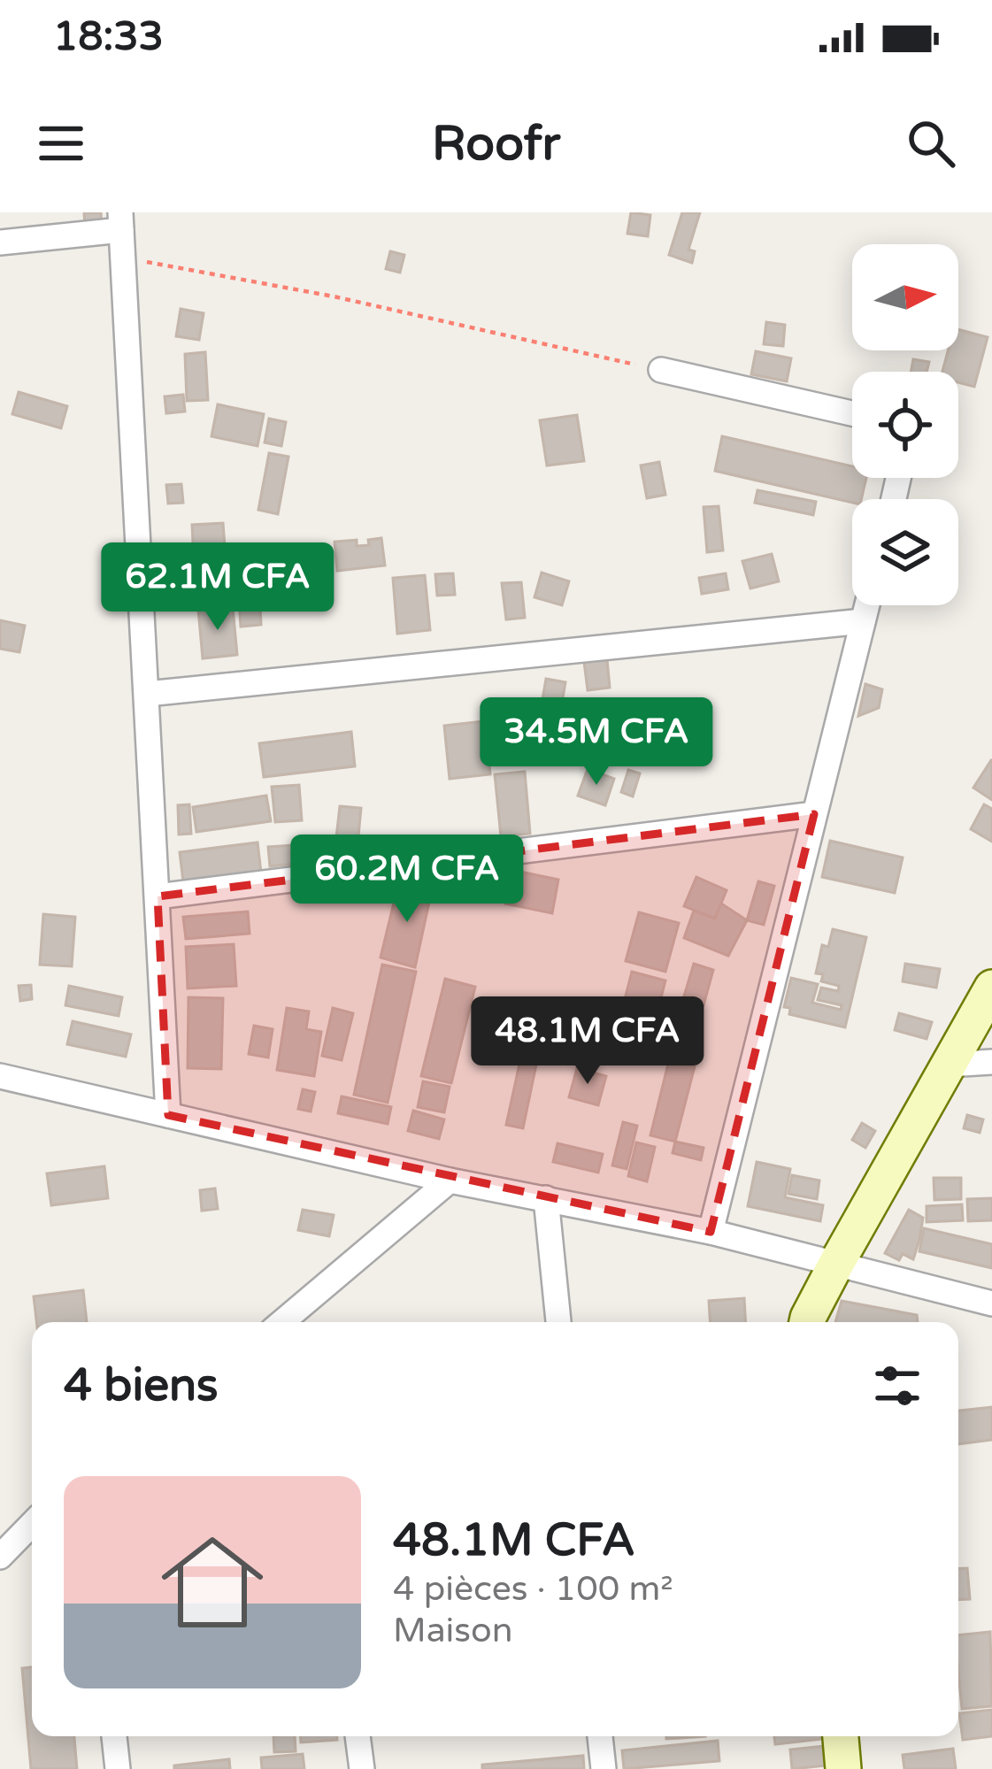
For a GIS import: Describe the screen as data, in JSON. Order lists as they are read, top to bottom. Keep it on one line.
{"north":"right","page":{"status":"18:33","header":"Roofr","price":["62.1M CFA","34.5M CFA","60.2M CFA","48.1M CFA"],"heading":"4 biens","list":[{"name":"48.1M CFA","note":"4 pièces · 100 m² · Maison"}]}}
